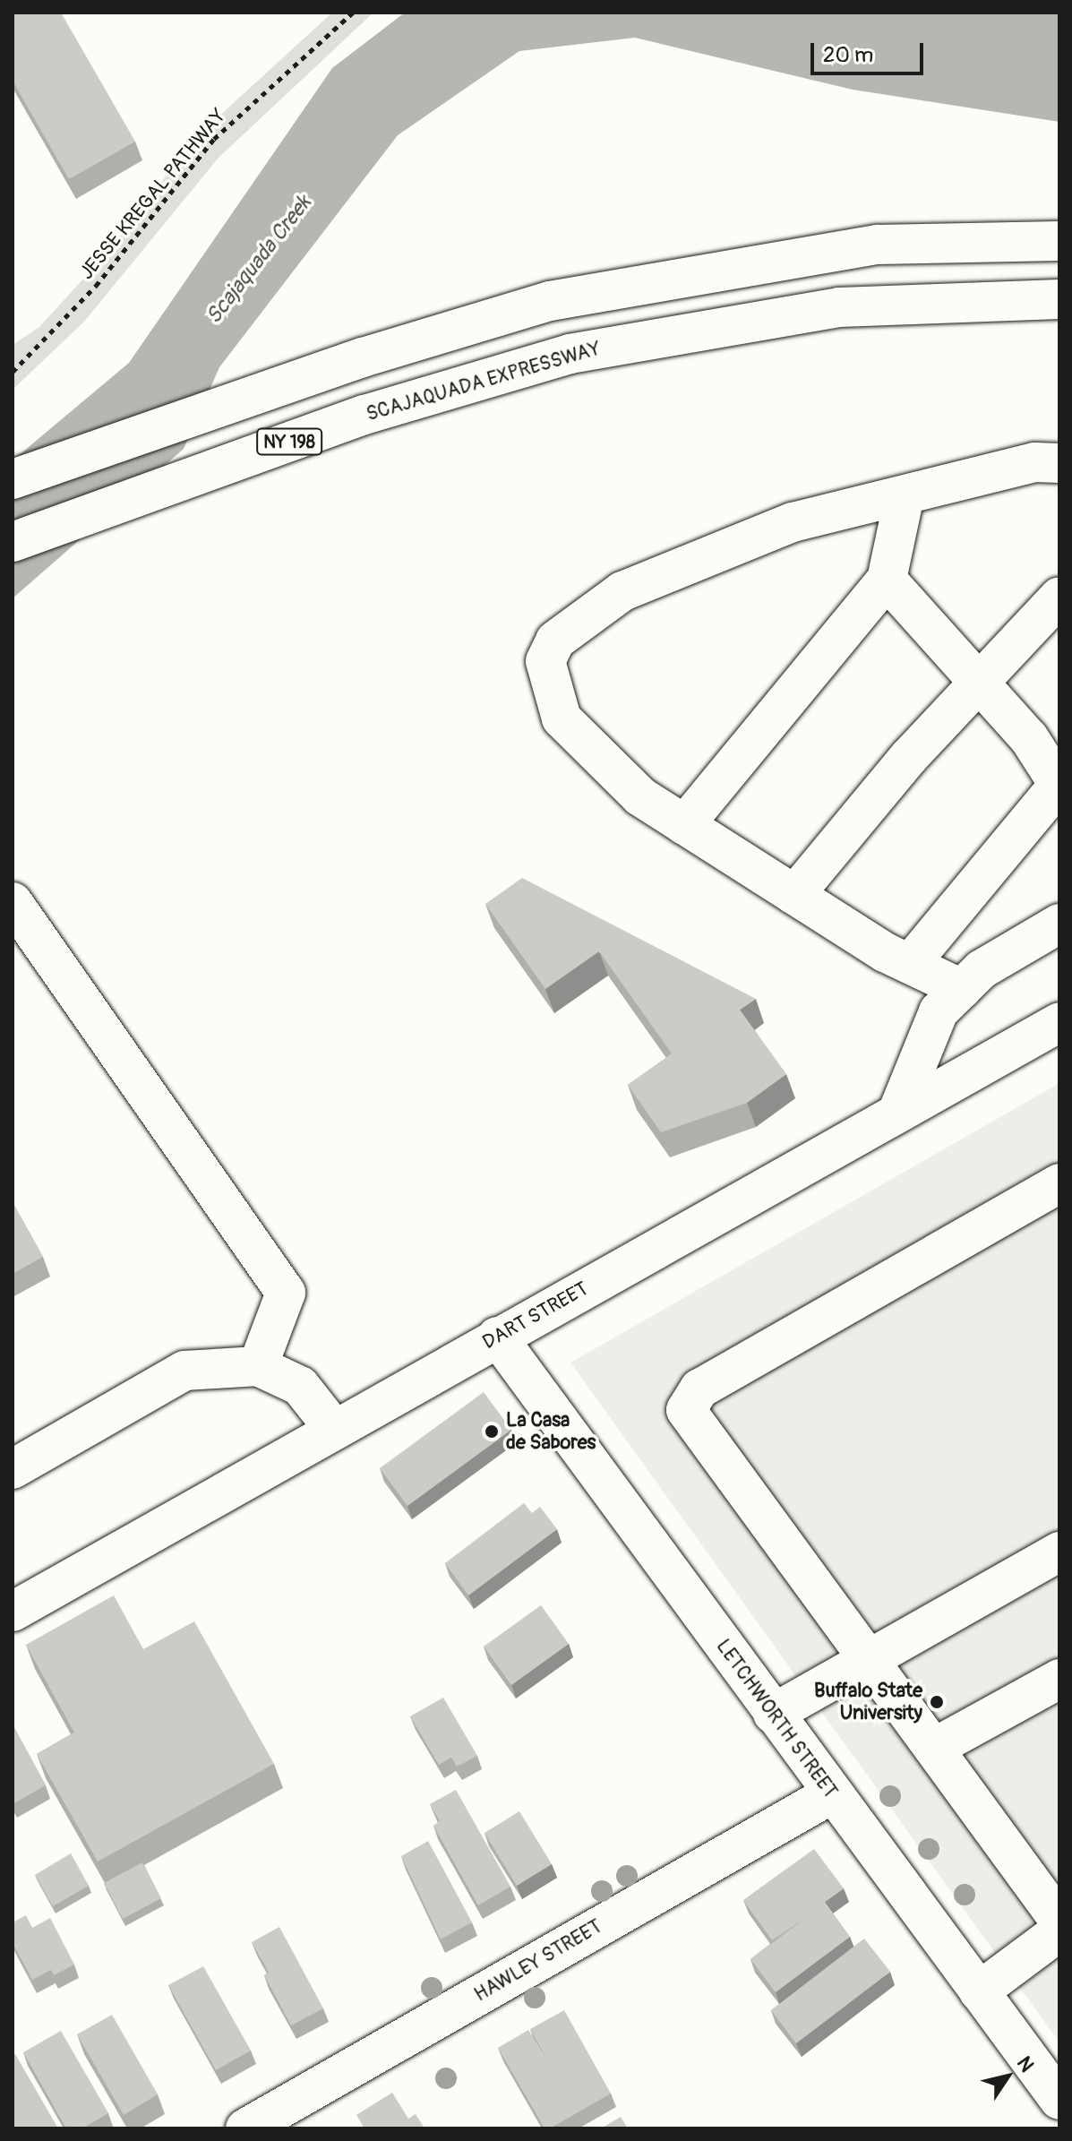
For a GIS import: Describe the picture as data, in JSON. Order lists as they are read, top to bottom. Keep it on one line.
{"streets":{"main road":["SCAJAQUADA EXPRESSWAY","NY 198","DART STREET","LETCHWORTH STREET","HAWLEY STREET"],"path":["JESSE KREGAL PATHWAY"]},"crossings":[["DART STREET","LETCHWORTH STREET"],["LETCHWORTH STREET","HAWLEY STREET"]],"water":["Scajaquada Creek"],"places":["La Casa de Sabores","Buffalo State University"],"scale_bar":"20 m","north":"top right"}
